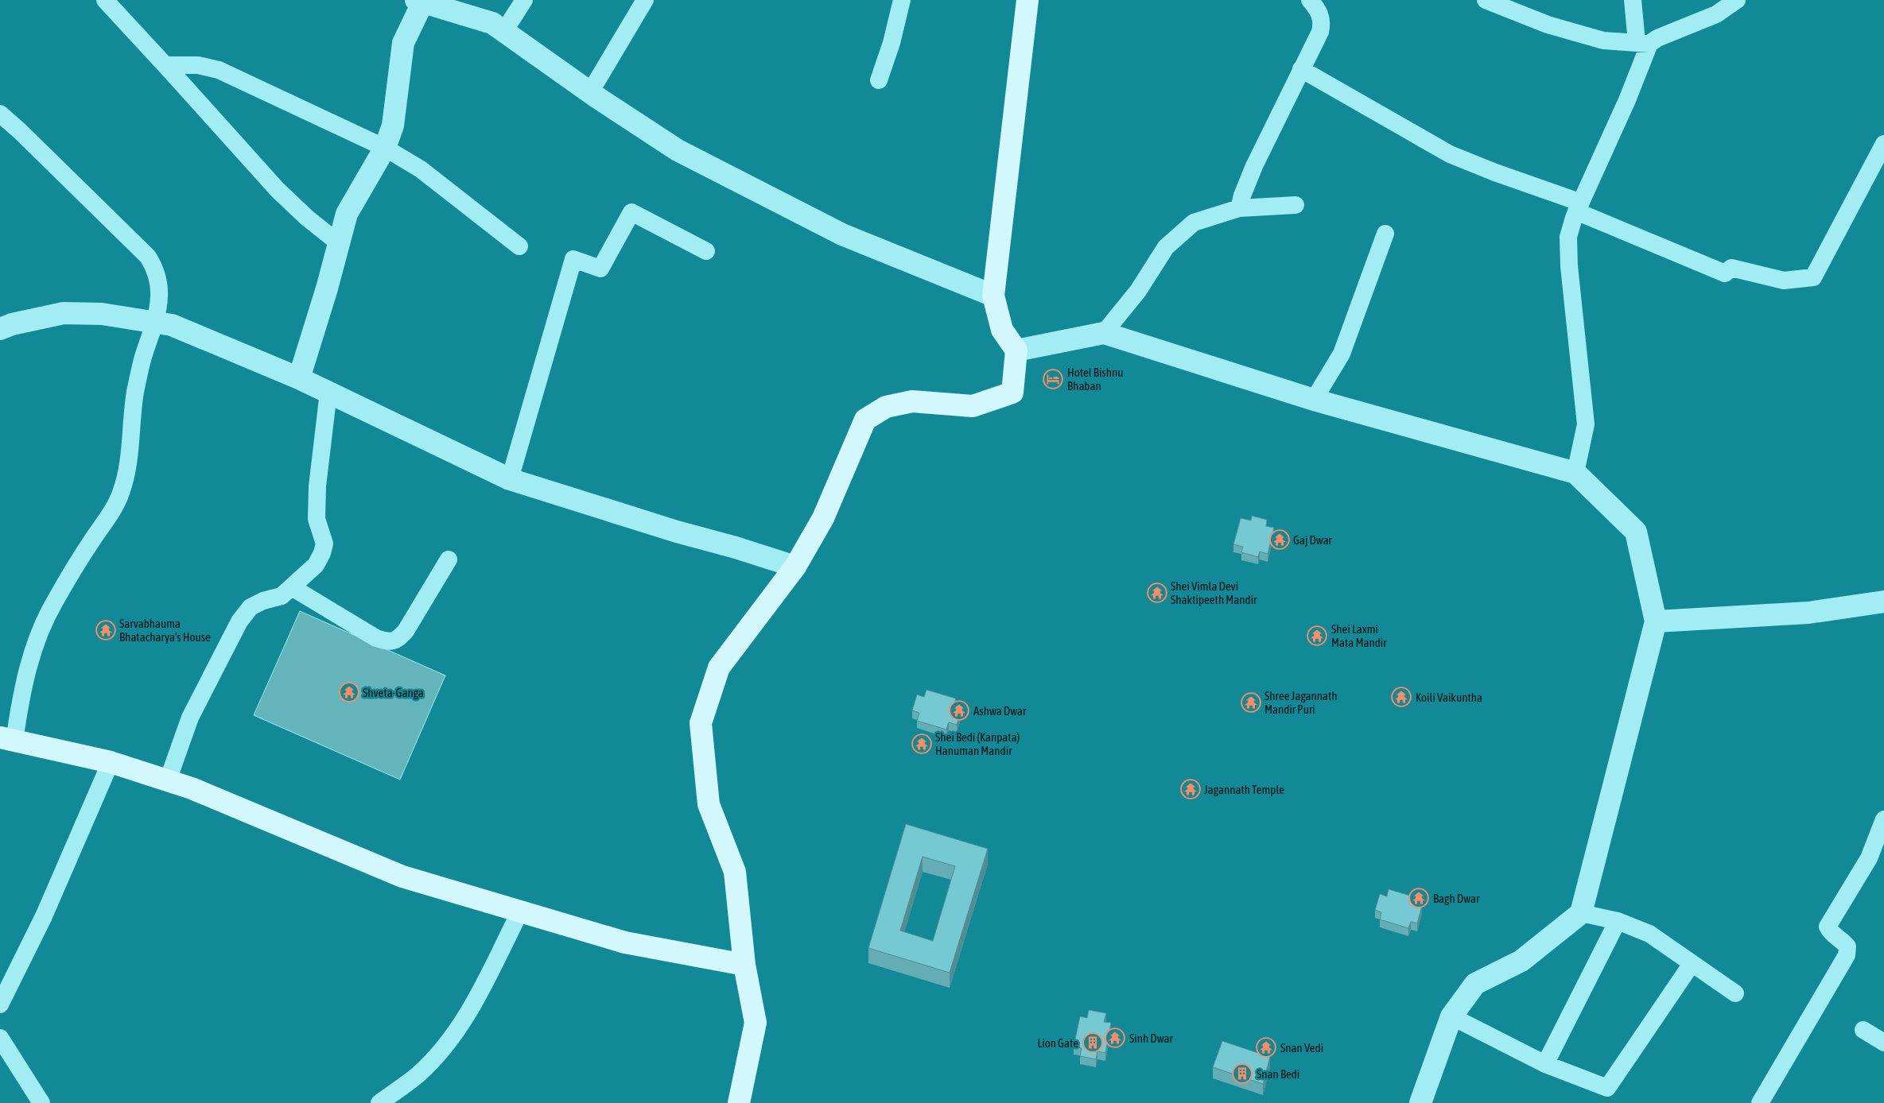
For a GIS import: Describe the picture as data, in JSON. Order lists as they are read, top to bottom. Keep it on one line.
{"places":{"hotel":["Hotel Bishnu Bhaban"],"temple":["Gaj Dwar","Shei Vimla Devi Shaktipeeth Mandir","Sarvabhauma Bhatacharya's House","Shei Laxmi Mata Mandir","Shveta-Ganga","Koili Vaikuntha","Shree Jagannath Mandir Puri","Ashwa Dwar","Shei Bedi (Kanpata) Hanuman Mandir","Jagannath Temple","Bagh Dwar","Sinh Dwar","Snan Vedi"],"building":["Lion Gate","Snan Bedi"]}}
